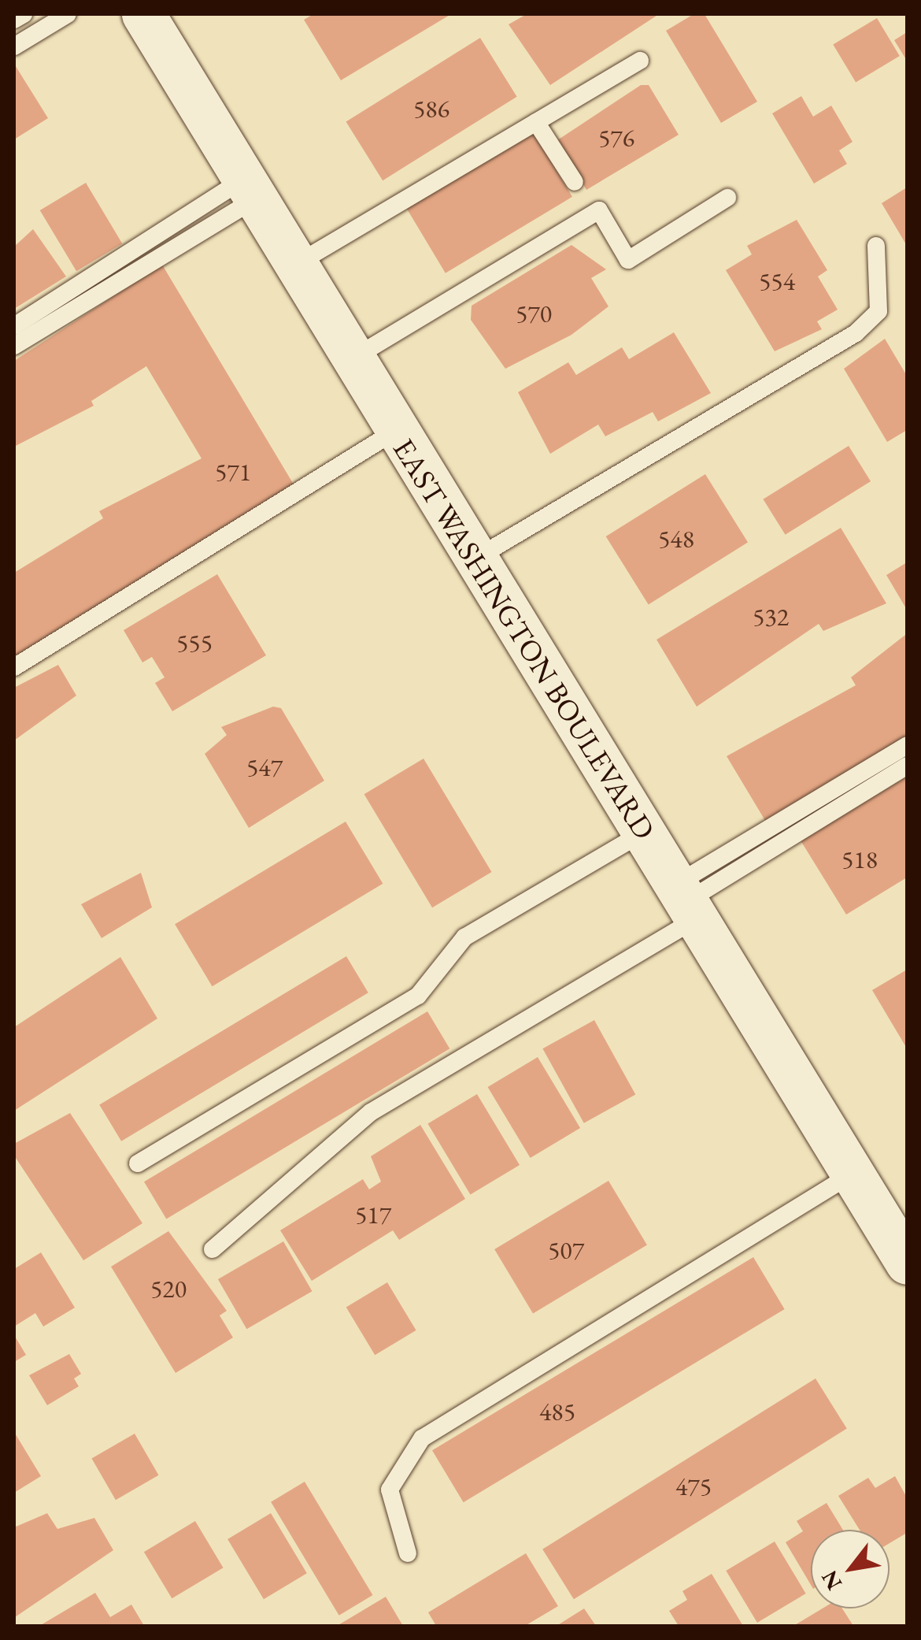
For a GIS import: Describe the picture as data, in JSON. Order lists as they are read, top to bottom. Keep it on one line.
{"streets":{"main road":["EAST WASHINGTON BOULEVARD"]},"house_numbers":["586","576","554","570","571","548","532","555","547","518","517","507","520","485","475"],"north":"bottom left"}
